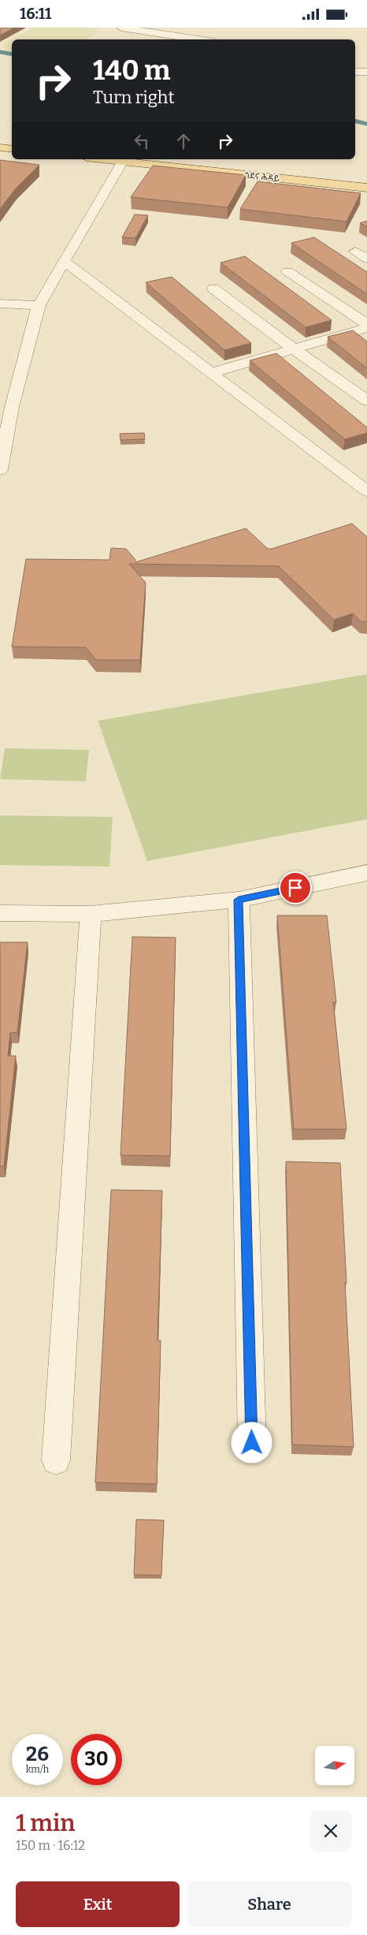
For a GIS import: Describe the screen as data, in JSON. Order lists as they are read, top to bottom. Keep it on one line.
{"streets":{"main road":["ጎደና ሕዳይ"]},"north":"right","page":{"status":"16:11","turn":["140 m","Turn right"],"speed":"26 km/h","limit":"30","heading":["1 min","150 m · 16:12"],"buttons":["Exit","Share"]}}
